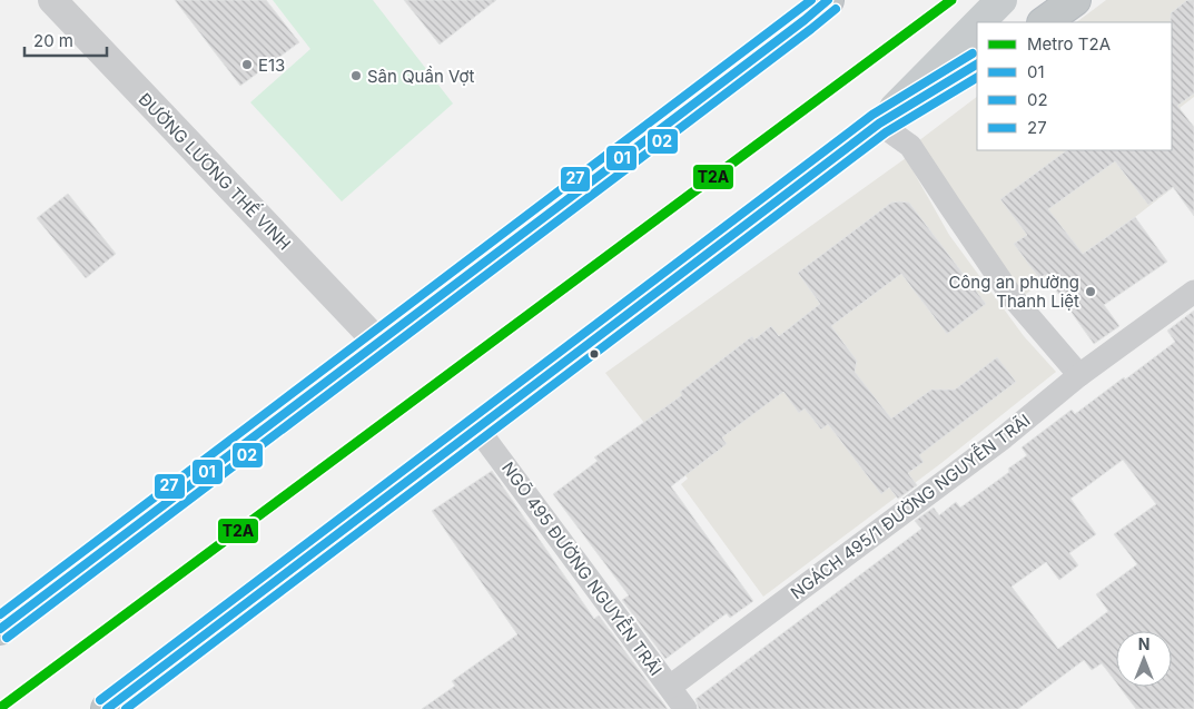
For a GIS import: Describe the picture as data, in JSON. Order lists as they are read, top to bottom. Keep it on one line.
{"streets":{"street":["ĐƯỜNG LƯƠNG THẾ VINH","NGÁCH 495/1 ĐƯỜNG NGUYỄN TRÃI","NGÕ 495 ĐƯỜNG NGUYỄN TRÃI"]},"crossings":[["NGÁCH 495/1 ĐƯỜNG NGUYỄN TRÃI","NGÕ 495 ĐƯỜNG NGUYỄN TRÃI"]],"places":["E13","Sân Quần Vợt","Công an phường Thanh Liệt"],"lines":["metro line T2A","transit line 01","transit line 27","transit line 02"],"legend":["Metro T2A","01","02","27"],"scale_bar":"20 m","north":"top"}
